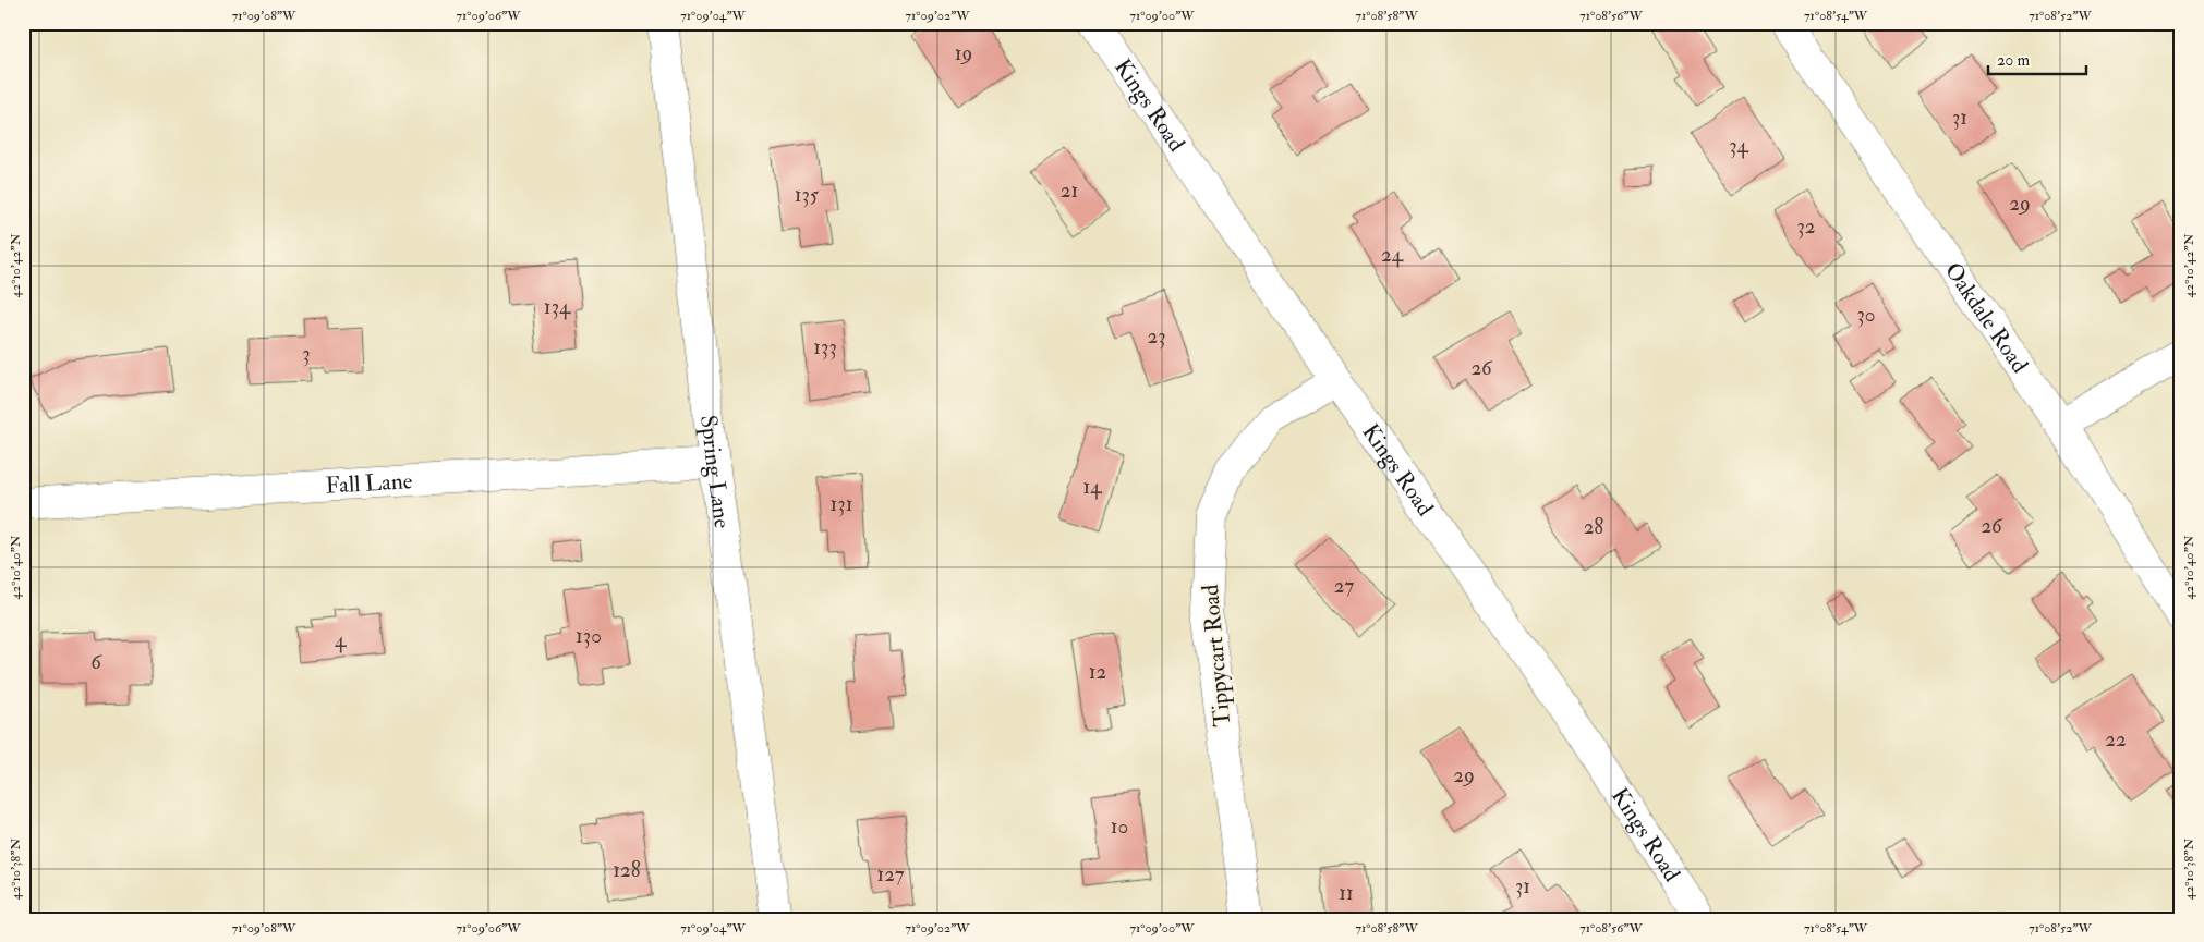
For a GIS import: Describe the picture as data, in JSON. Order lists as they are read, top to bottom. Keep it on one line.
{"streets":{"street":["Kings Road","Oakdale Road","Spring Lane","Fall Lane","Tippycart Road"]},"crossings":[["Kings Road","Tippycart Road"],["Spring Lane","Fall Lane"]],"house_numbers":["19","31","34","21","135","29","32","24","134","30","23","133","3","26","14","131","26","28","27","130","4","6","12","22","29","10","128","127","31","11"],"scale_bar":"20 m","coordinates":["71°09'08\"W","71°09'06\"W","71°09'04\"W","71°09'02\"W","71°09'00\"W","71°08'58\"W","71°08'56\"W","71°08'54\"W","71°08'52\"W","42°10'42\"N","42°10'40\"N","42°10'38\"N"]}
